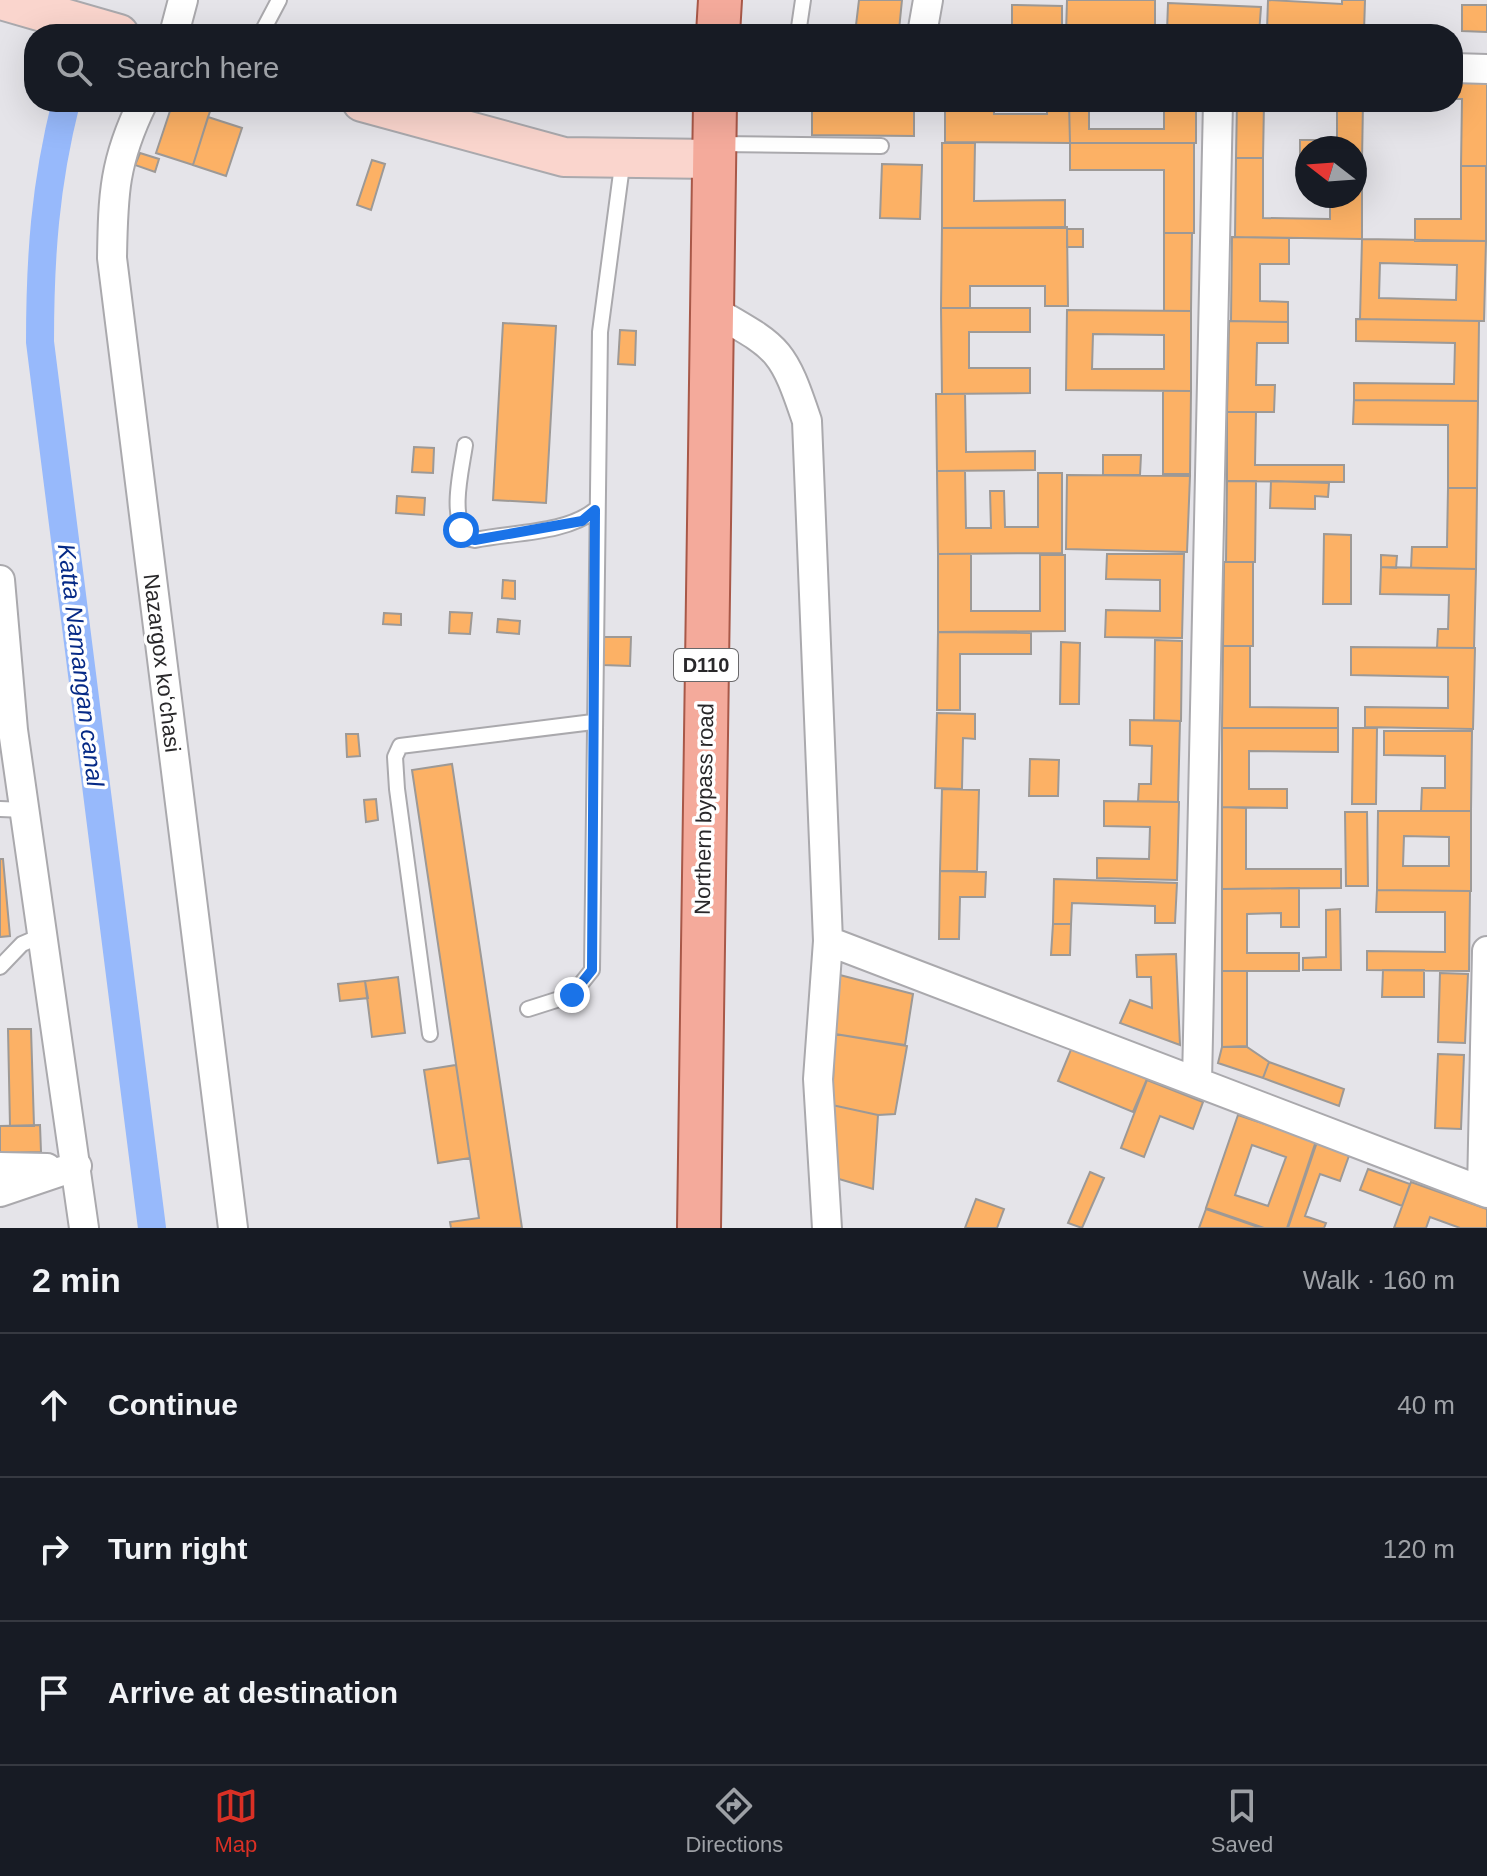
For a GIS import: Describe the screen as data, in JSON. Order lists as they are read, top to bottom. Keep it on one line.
{"streets":{"main road":["D110","Northern bypass road"],"street":["Nazargox koʻchasi"]},"water":["Katta Namangan canal"],"north":"left","page":{"search":"Search here","heading":["2 min","Walk · 160 m"],"list":[["Continue","40 m"],["Turn right","120 m"],"Arrive at destination"],"nav":["Map","Directions","Saved"]}}
